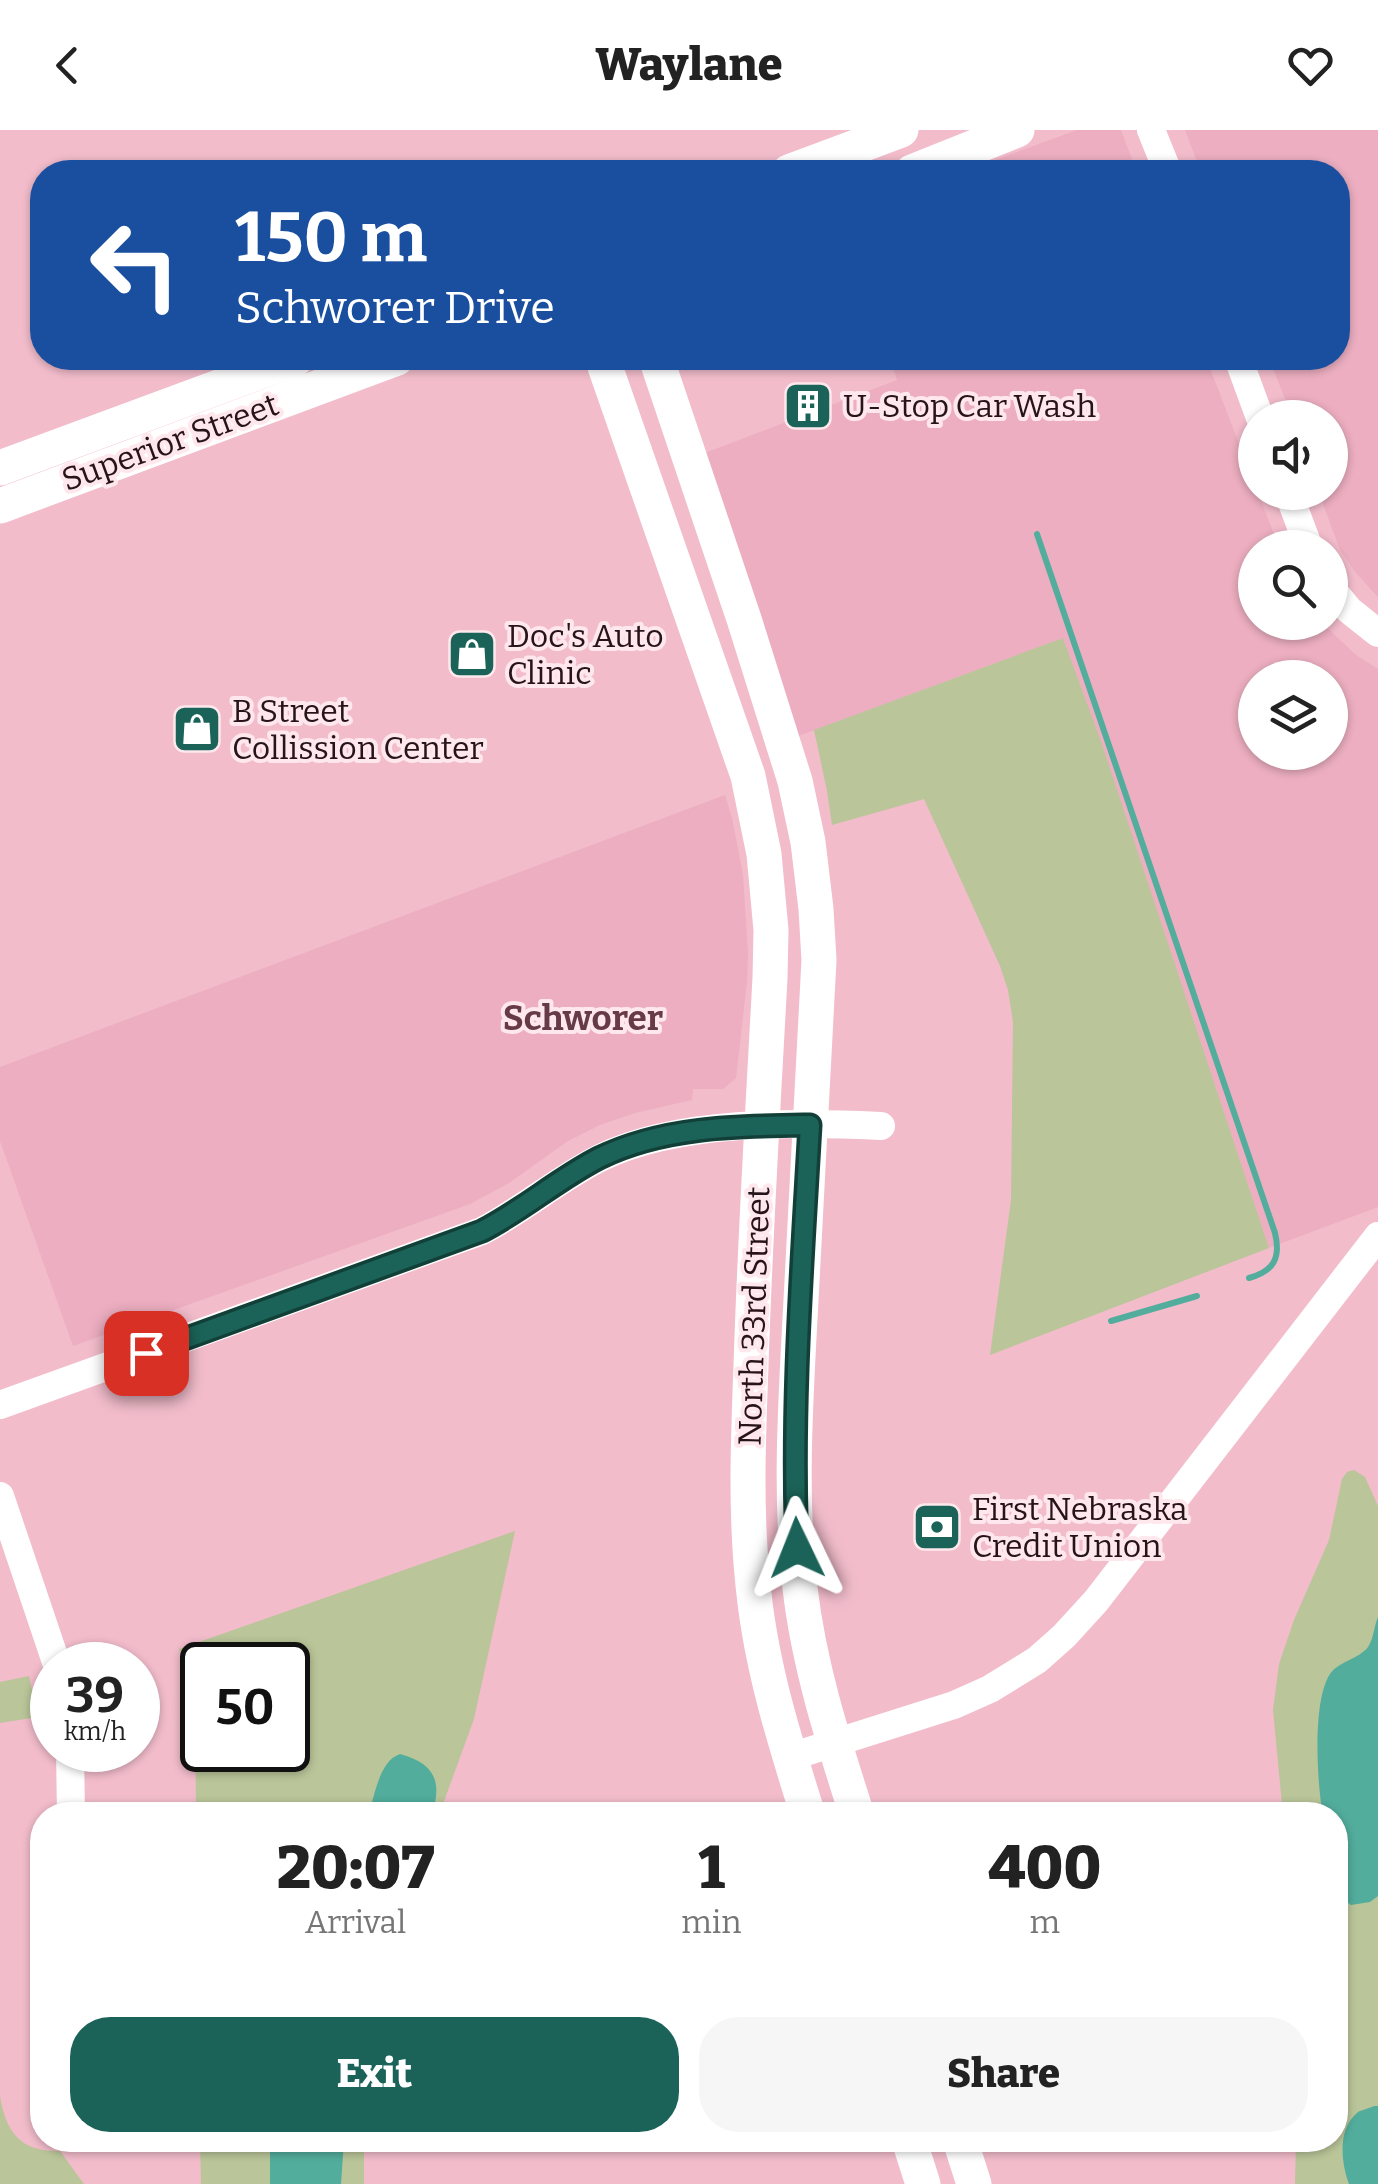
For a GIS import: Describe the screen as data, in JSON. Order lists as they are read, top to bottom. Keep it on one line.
{"streets":{"main road":["Superior Street","North 33rd Street"]},"districts":["Schworer"],"places":{"building":["U-Stop Car Wash"],"shop":["Doc's Auto Clinic","B Street Collission Center"],"bank":["First Nebraska Credit Union"]},"page":{"header":"Waylane","turn":["150 m","Schworer Drive"],"speed":"39 km/h","limit":"50","eta":["20:07","Arrival","1","min","400","m"],"buttons":["Exit","Share"]}}
